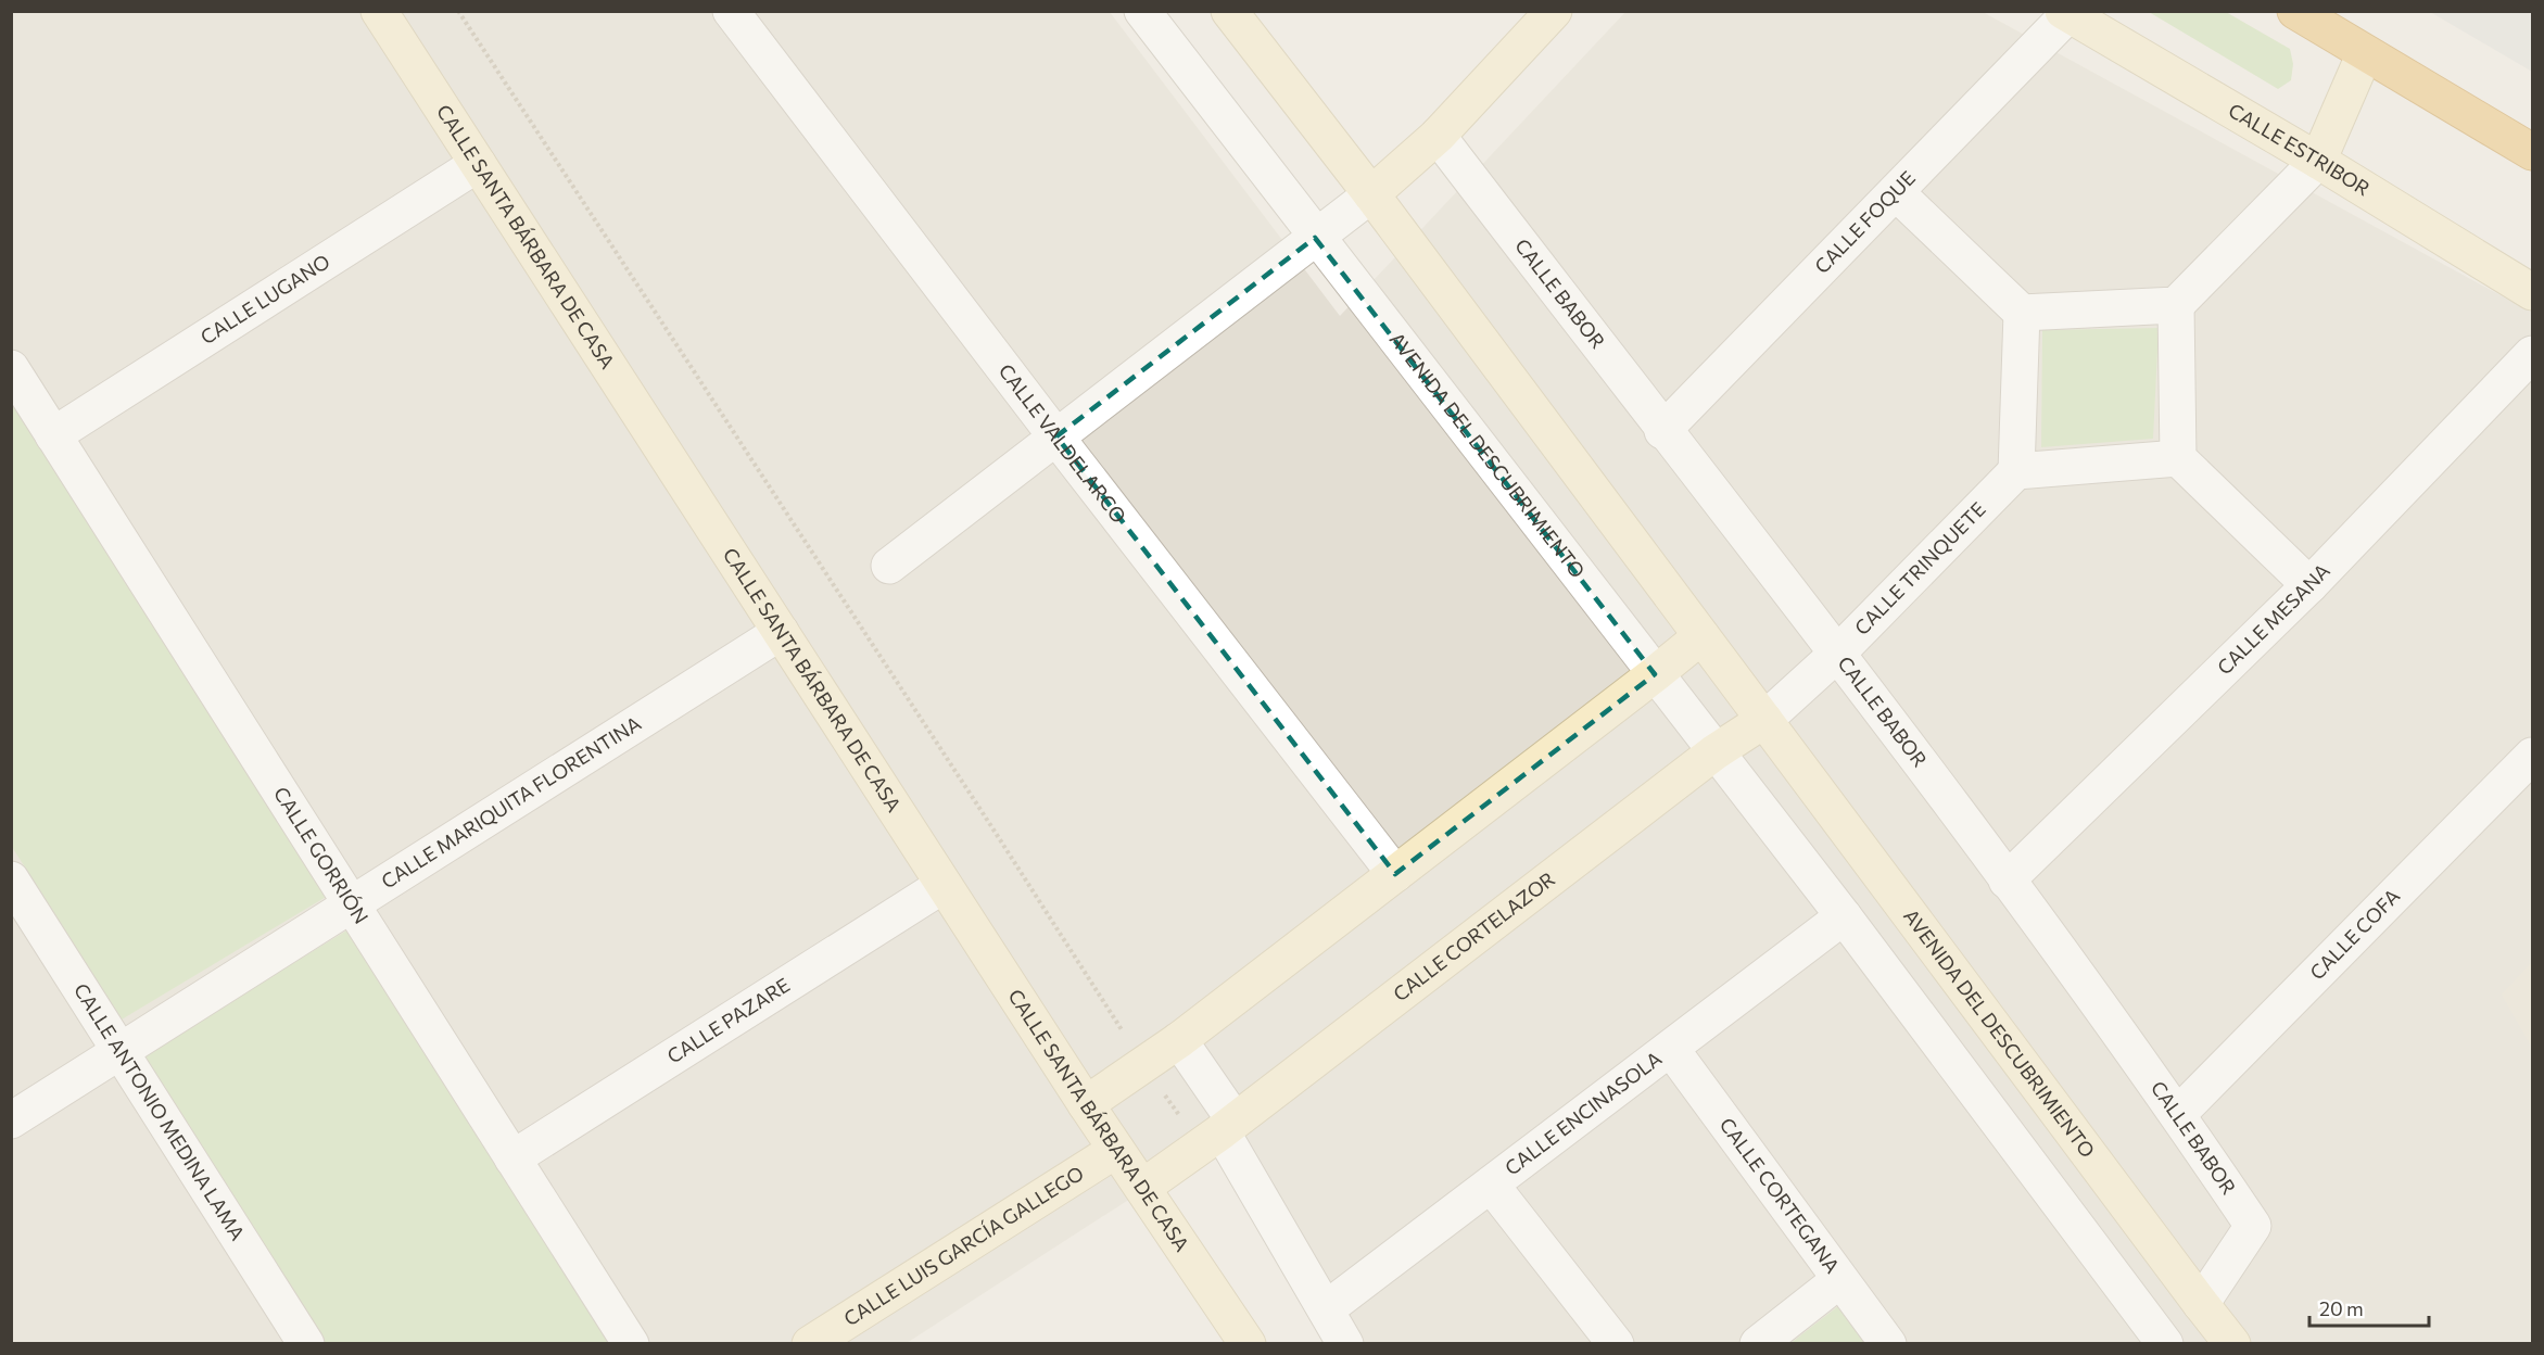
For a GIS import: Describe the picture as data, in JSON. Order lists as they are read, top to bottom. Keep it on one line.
{"streets":{"street":["CALLE ESTRIBOR","CALLE FOQUE","CALLE SANTA BÁRBARA DE CASA","CALLE BABOR","CALLE LUGANO","CALLE VALDELARCO","AVENIDA DEL DESCUBRIMIENTO","CALLE TRINQUETE","CALLE MESANA","CALLE MARIQUITA FLORENTINA","CALLE GORRIÓN","CALLE COFA","CALLE CORTELAZOR","CALLE PAZARE","CALLE ANTONIO MEDINA LAMA","CALLE ENCINASOLA","CALLE CORTEGANA","CALLE LUIS GARCÍA GALLEGO"]},"crossings":[["CALLE ESTRIBOR","CALLE FOQUE"],["CALLE FOQUE","CALLE BABOR"],["CALLE SANTA BÁRBARA DE CASA","CALLE LUGANO"],["CALLE SANTA BÁRBARA DE CASA","CALLE MARIQUITA FLORENTINA"],["CALLE SANTA BÁRBARA DE CASA","CALLE CORTELAZOR"],["CALLE SANTA BÁRBARA DE CASA","CALLE PAZARE"],["CALLE SANTA BÁRBARA DE CASA","CALLE LUIS GARCÍA GALLEGO"],["CALLE BABOR","AVENIDA DEL DESCUBRIMIENTO"],["CALLE BABOR","CALLE TRINQUETE"],["CALLE BABOR","CALLE MESANA"],["CALLE BABOR","CALLE COFA"],["CALLE LUGANO","CALLE GORRIÓN"],["AVENIDA DEL DESCUBRIMIENTO","CALLE TRINQUETE"],["AVENIDA DEL DESCUBRIMIENTO","CALLE CORTELAZOR"],["AVENIDA DEL DESCUBRIMIENTO","CALLE ENCINASOLA"],["CALLE MARIQUITA FLORENTINA","CALLE GORRIÓN"],["CALLE MARIQUITA FLORENTINA","CALLE ANTONIO MEDINA LAMA"],["CALLE GORRIÓN","CALLE PAZARE"],["CALLE ENCINASOLA","CALLE CORTEGANA"]],"scale_bar":"20 m"}
